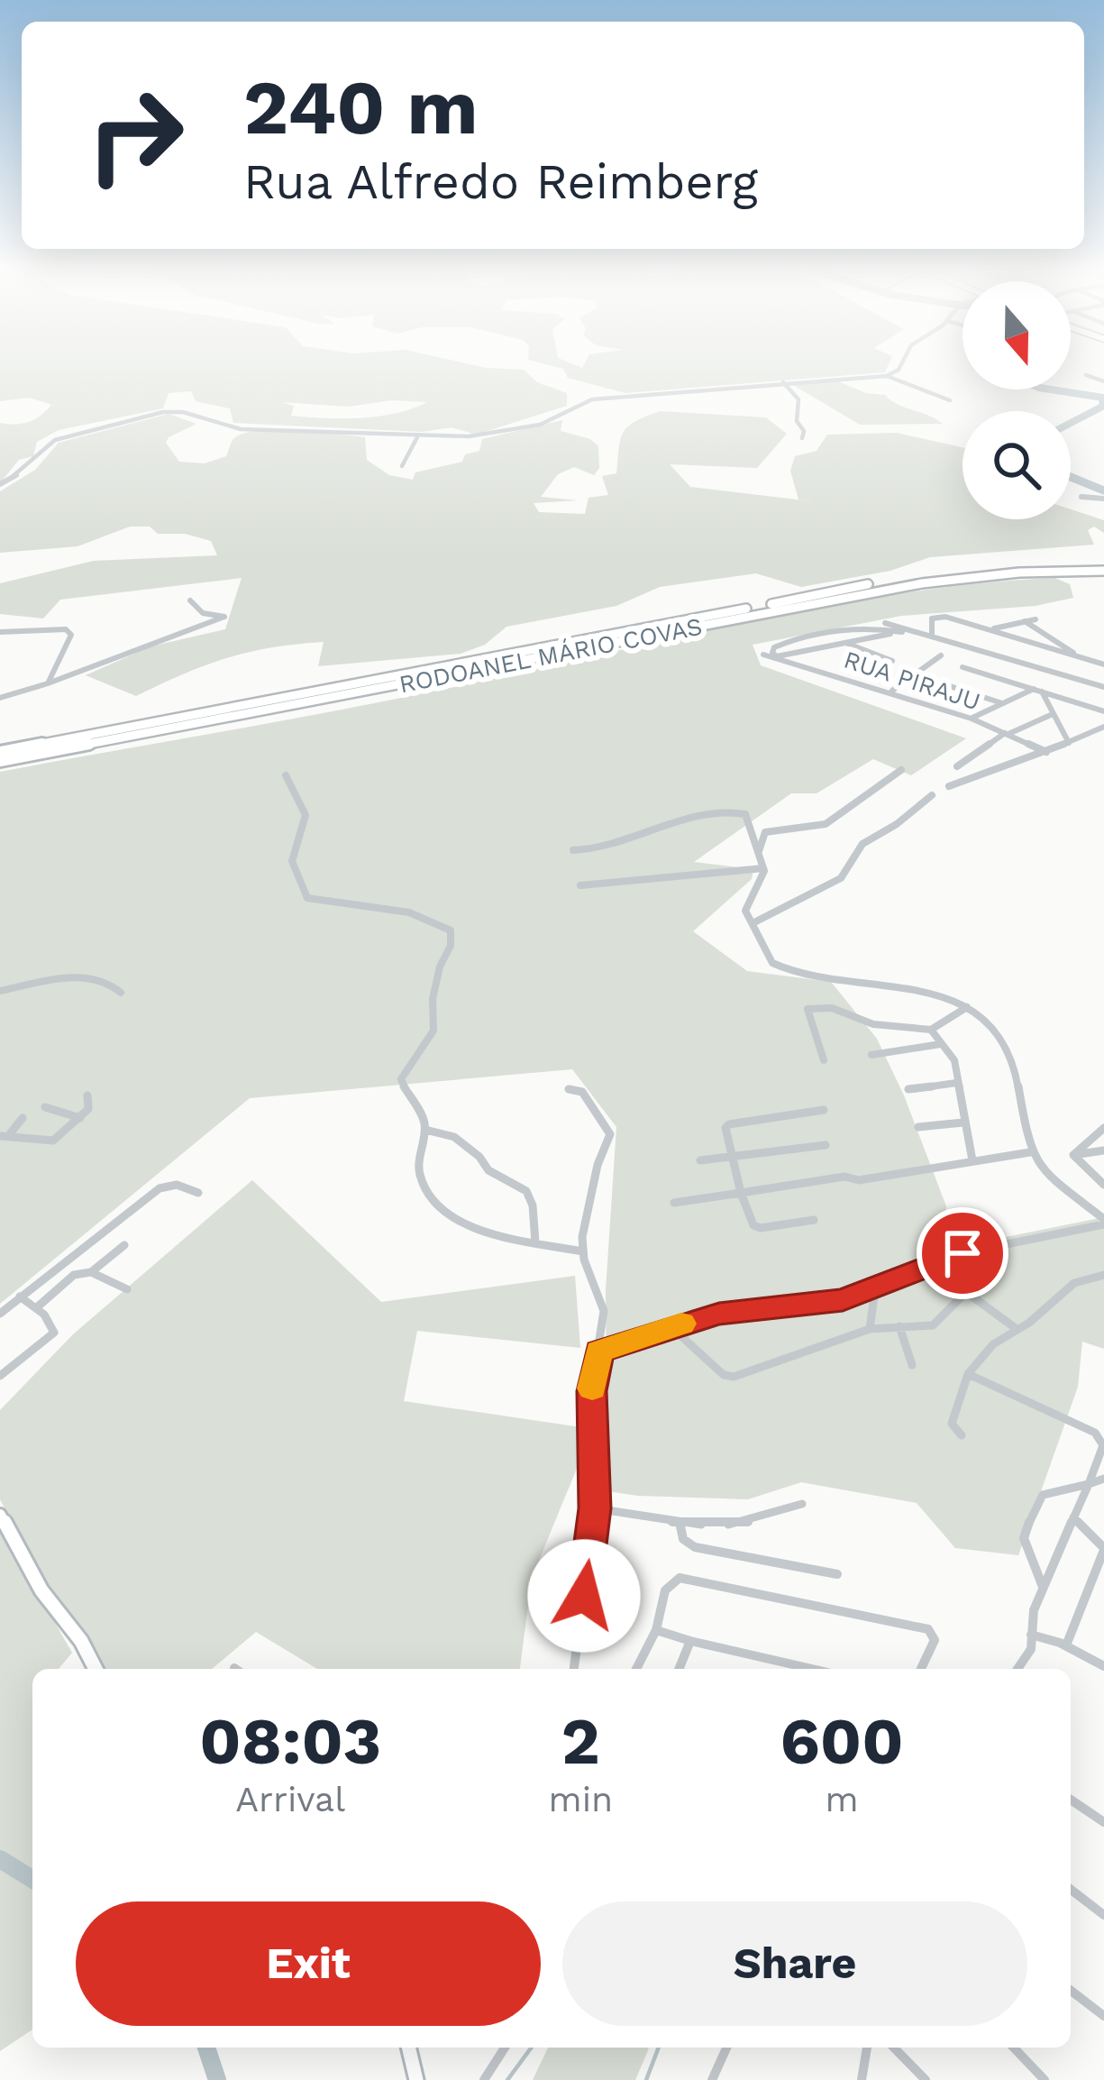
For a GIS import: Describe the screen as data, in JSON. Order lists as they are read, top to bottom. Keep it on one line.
{"streets":{"highway":["RODOANEL MÁRIO COVAS"],"street":["RUA PIRAJU"]},"north":"bottom","page":{"turn":["240 m","Rua Alfredo Reimberg"],"eta":["08:03","Arrival","2","min","600","m"],"buttons":["Exit","Share"]}}
